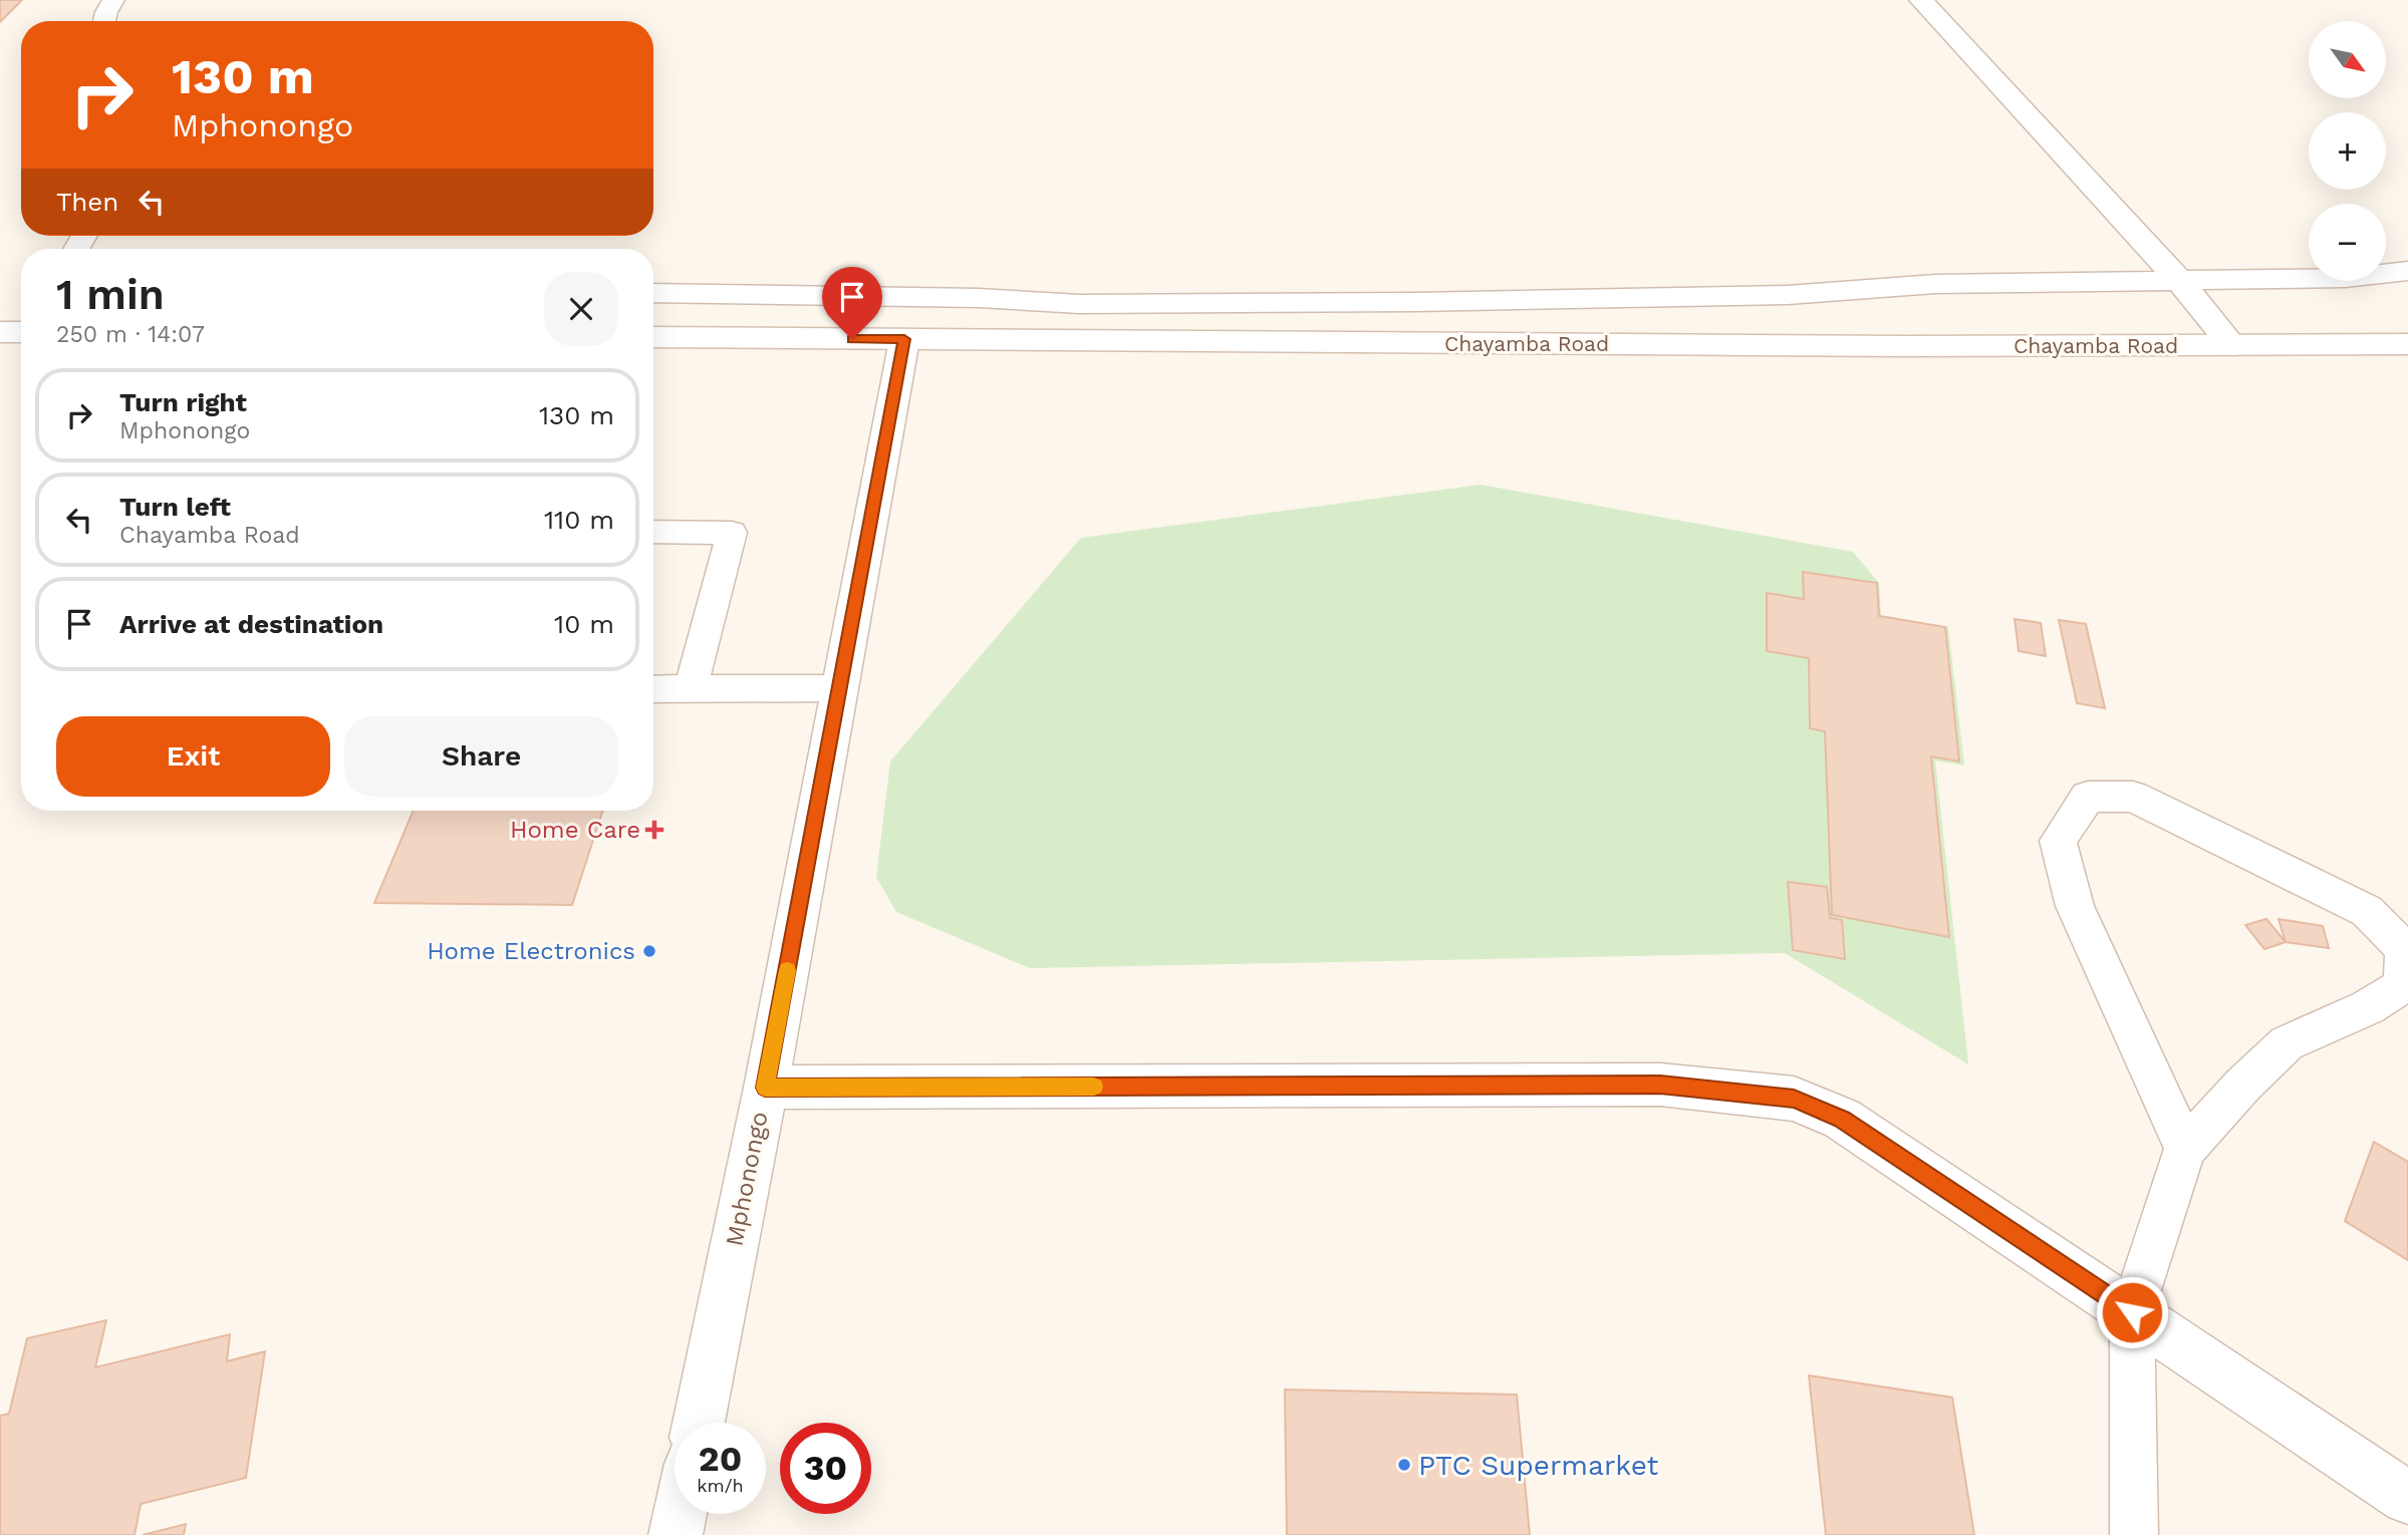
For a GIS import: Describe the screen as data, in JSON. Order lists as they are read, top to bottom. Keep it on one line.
{"streets":{"street":["Chayamba Road","Mphonongo"]},"crossings":[["Chayamba Road","Mphonongo"]],"places":{"health":["Home Care"],"other":["Home Electronics","PTC Supermarket"]},"north":"bottom right","page":{"map_buttons":["+","−"],"turn":["130 m","Mphonongo"],"then":"Then","heading":["1 min","250 m · 14:07"],"list":[{"name":"Turn right","note":"Mphonongo","value":"130 m"},{"name":"Turn left","note":"Chayamba Road","value":"110 m"},{"name":"Arrive at destination","value":"10 m"}],"buttons":["Exit","Share"],"speed":"20 km/h","limit":"30"}}
